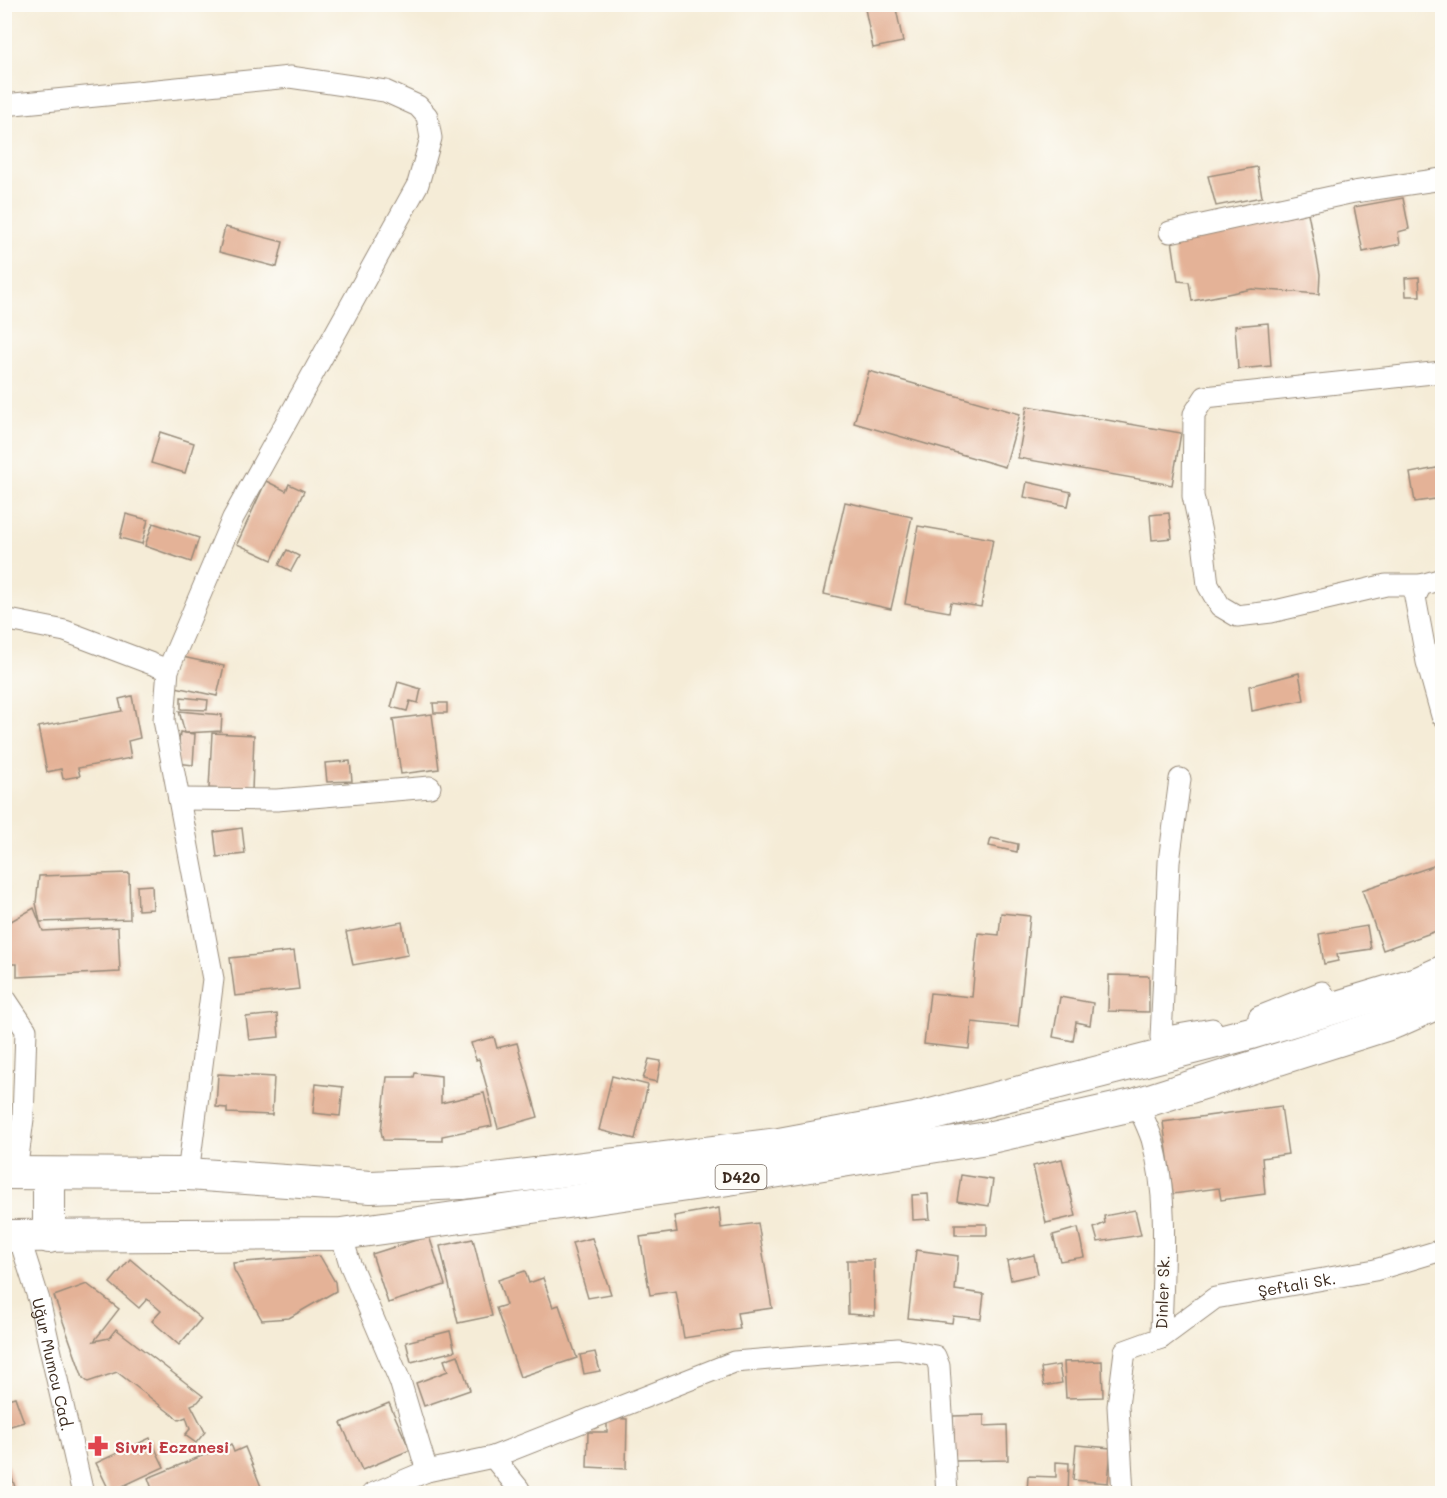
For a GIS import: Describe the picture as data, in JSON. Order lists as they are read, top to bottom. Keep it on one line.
{"streets":{"highway":["D420"],"street":["Şeftali Sk.","Dinler Sk.","Uğur Mumcu Cad."]},"crossings":[["D420","Dinler Sk."],["D420","Uğur Mumcu Cad."],["Şeftali Sk.","Dinler Sk."]],"places":{"pharmacy":["Sivri Eczanesi"]}}
